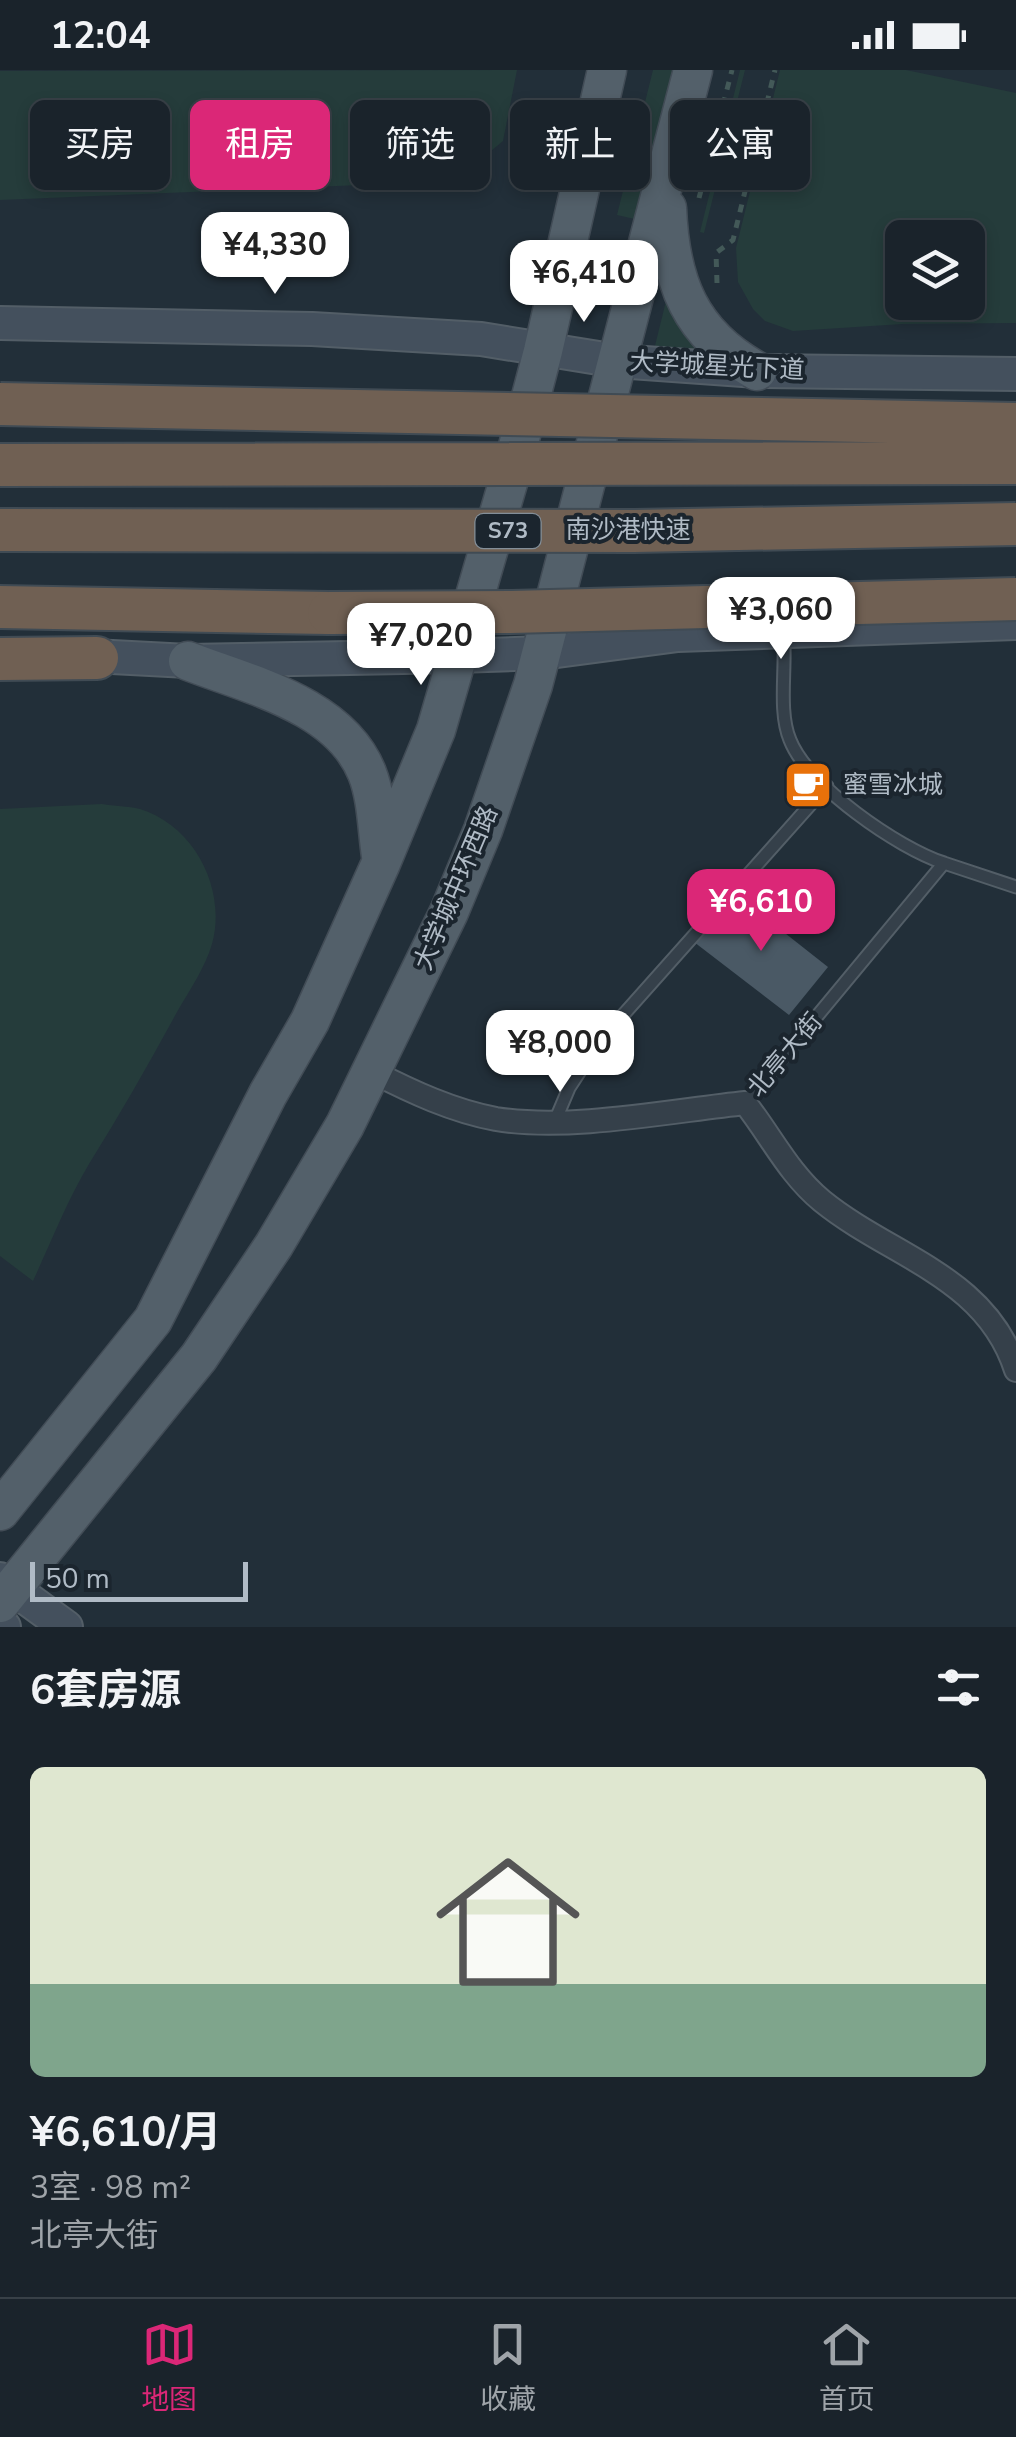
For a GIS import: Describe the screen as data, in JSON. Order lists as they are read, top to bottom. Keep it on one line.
{"streets":{"highway":["南沙港快速","S73"],"main road":["大学城星光下道","大学城中环西路"],"street":["北亭大街"]},"crossings":[["大学城星光下道","大学城中环西路"],["大学城中环西路","北亭大街"]],"places":{"cafe":["蜜雪冰城"]},"scale_bar":"50 m","page":{"status":"12:04","chip":["买房","租房","筛选","新上","公寓"],"price":["¥4,330","¥6,410","¥3,060","¥7,020","¥6,610","¥8,000"],"scale":"50 m","heading":"6套房源","list":[{"name":"¥6,610/月","note":"3室 · 98 m² · 北亭大街"}],"tabs":["地图","收藏","首页"]}}
